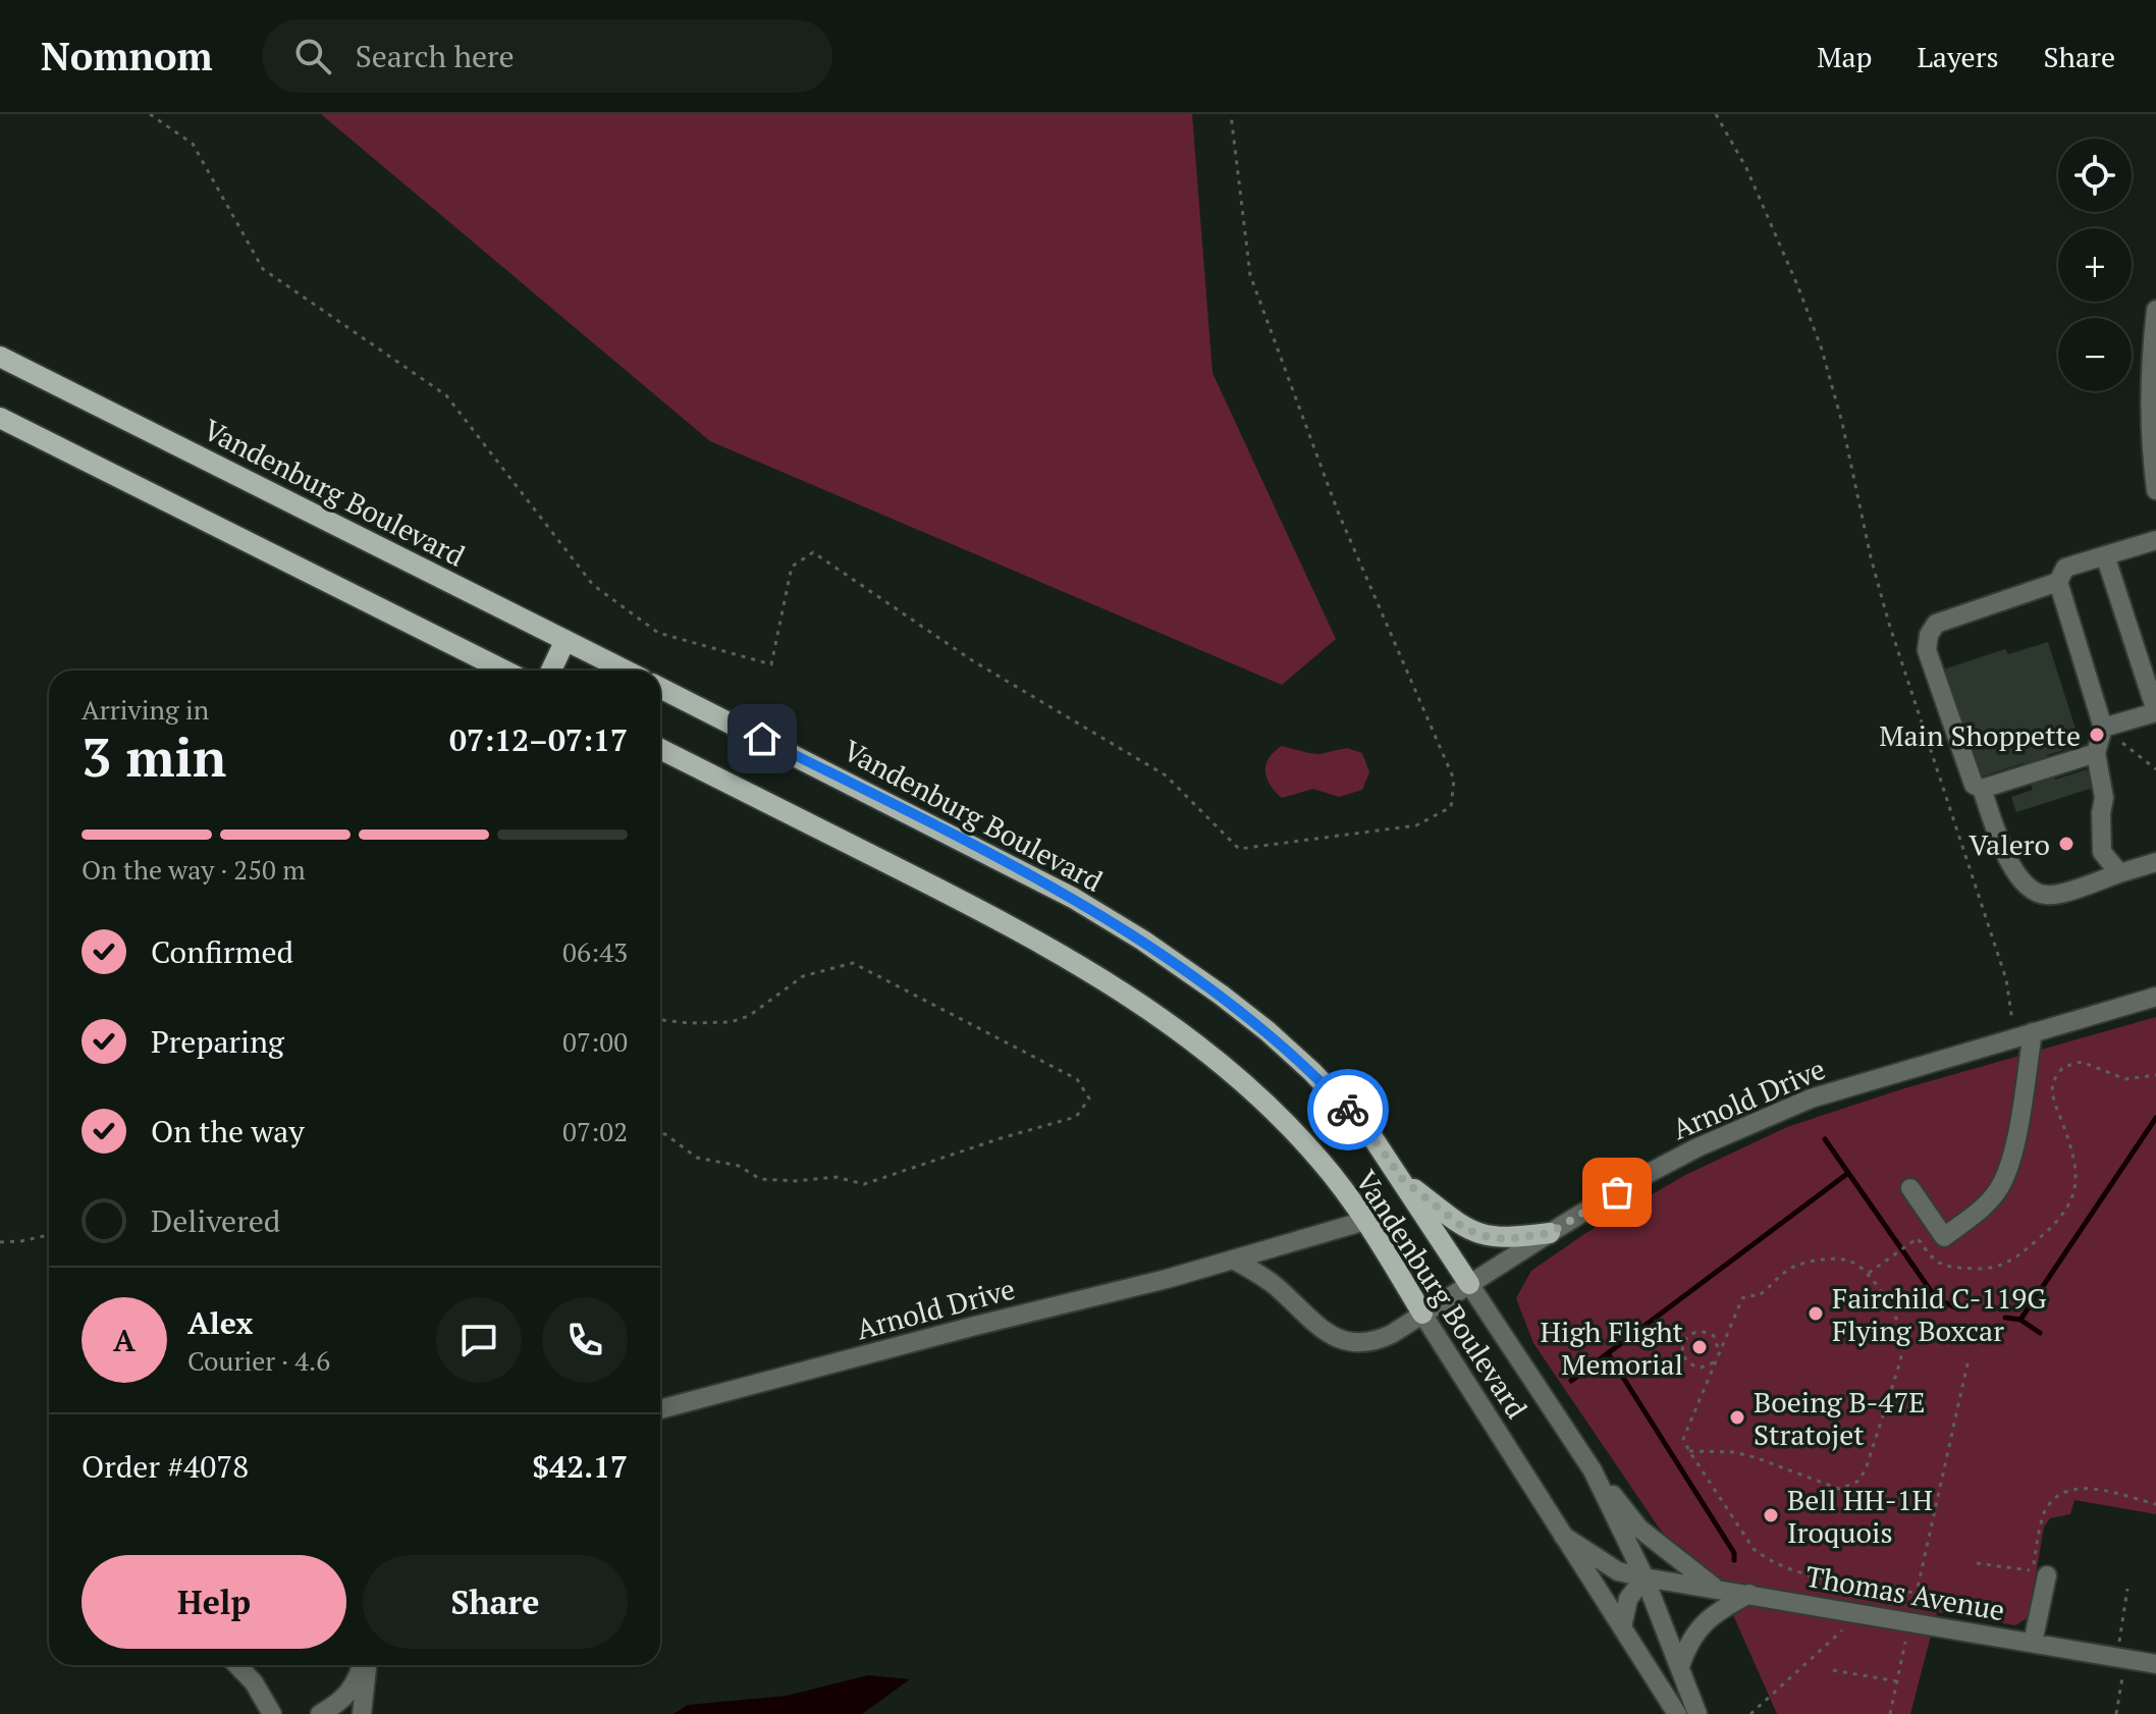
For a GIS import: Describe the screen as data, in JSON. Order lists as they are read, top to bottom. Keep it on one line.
{"streets":{"main road":["Vandenburg Boulevard"],"street":["Arnold Drive","Thomas Avenue"]},"crossings":[["Vandenburg Boulevard","Arnold Drive"],["Vandenburg Boulevard","Thomas Avenue"]],"places":["Main Shoppette","Valero","Fairchild C-119G Flying Boxcar","High Flight Memorial","Boeing B-47E Stratojet","Bell HH-1H Iroquois"],"page":{"header":"Nomnom","search":"Search here","nav":["Map","Layers","Share"],"map_buttons":["+","−"],"heading":["3 min","Arriving in","07:12–07:17"],"panel":["Alex","Courier · 4.6","Order #4078","$42.17"],"bar":"On the way · 250 m","list":[["Confirmed","06:43"],["Preparing","07:00"],["On the way","07:02"],"Delivered"],"round":"A","buttons":["Help","Share"]}}
